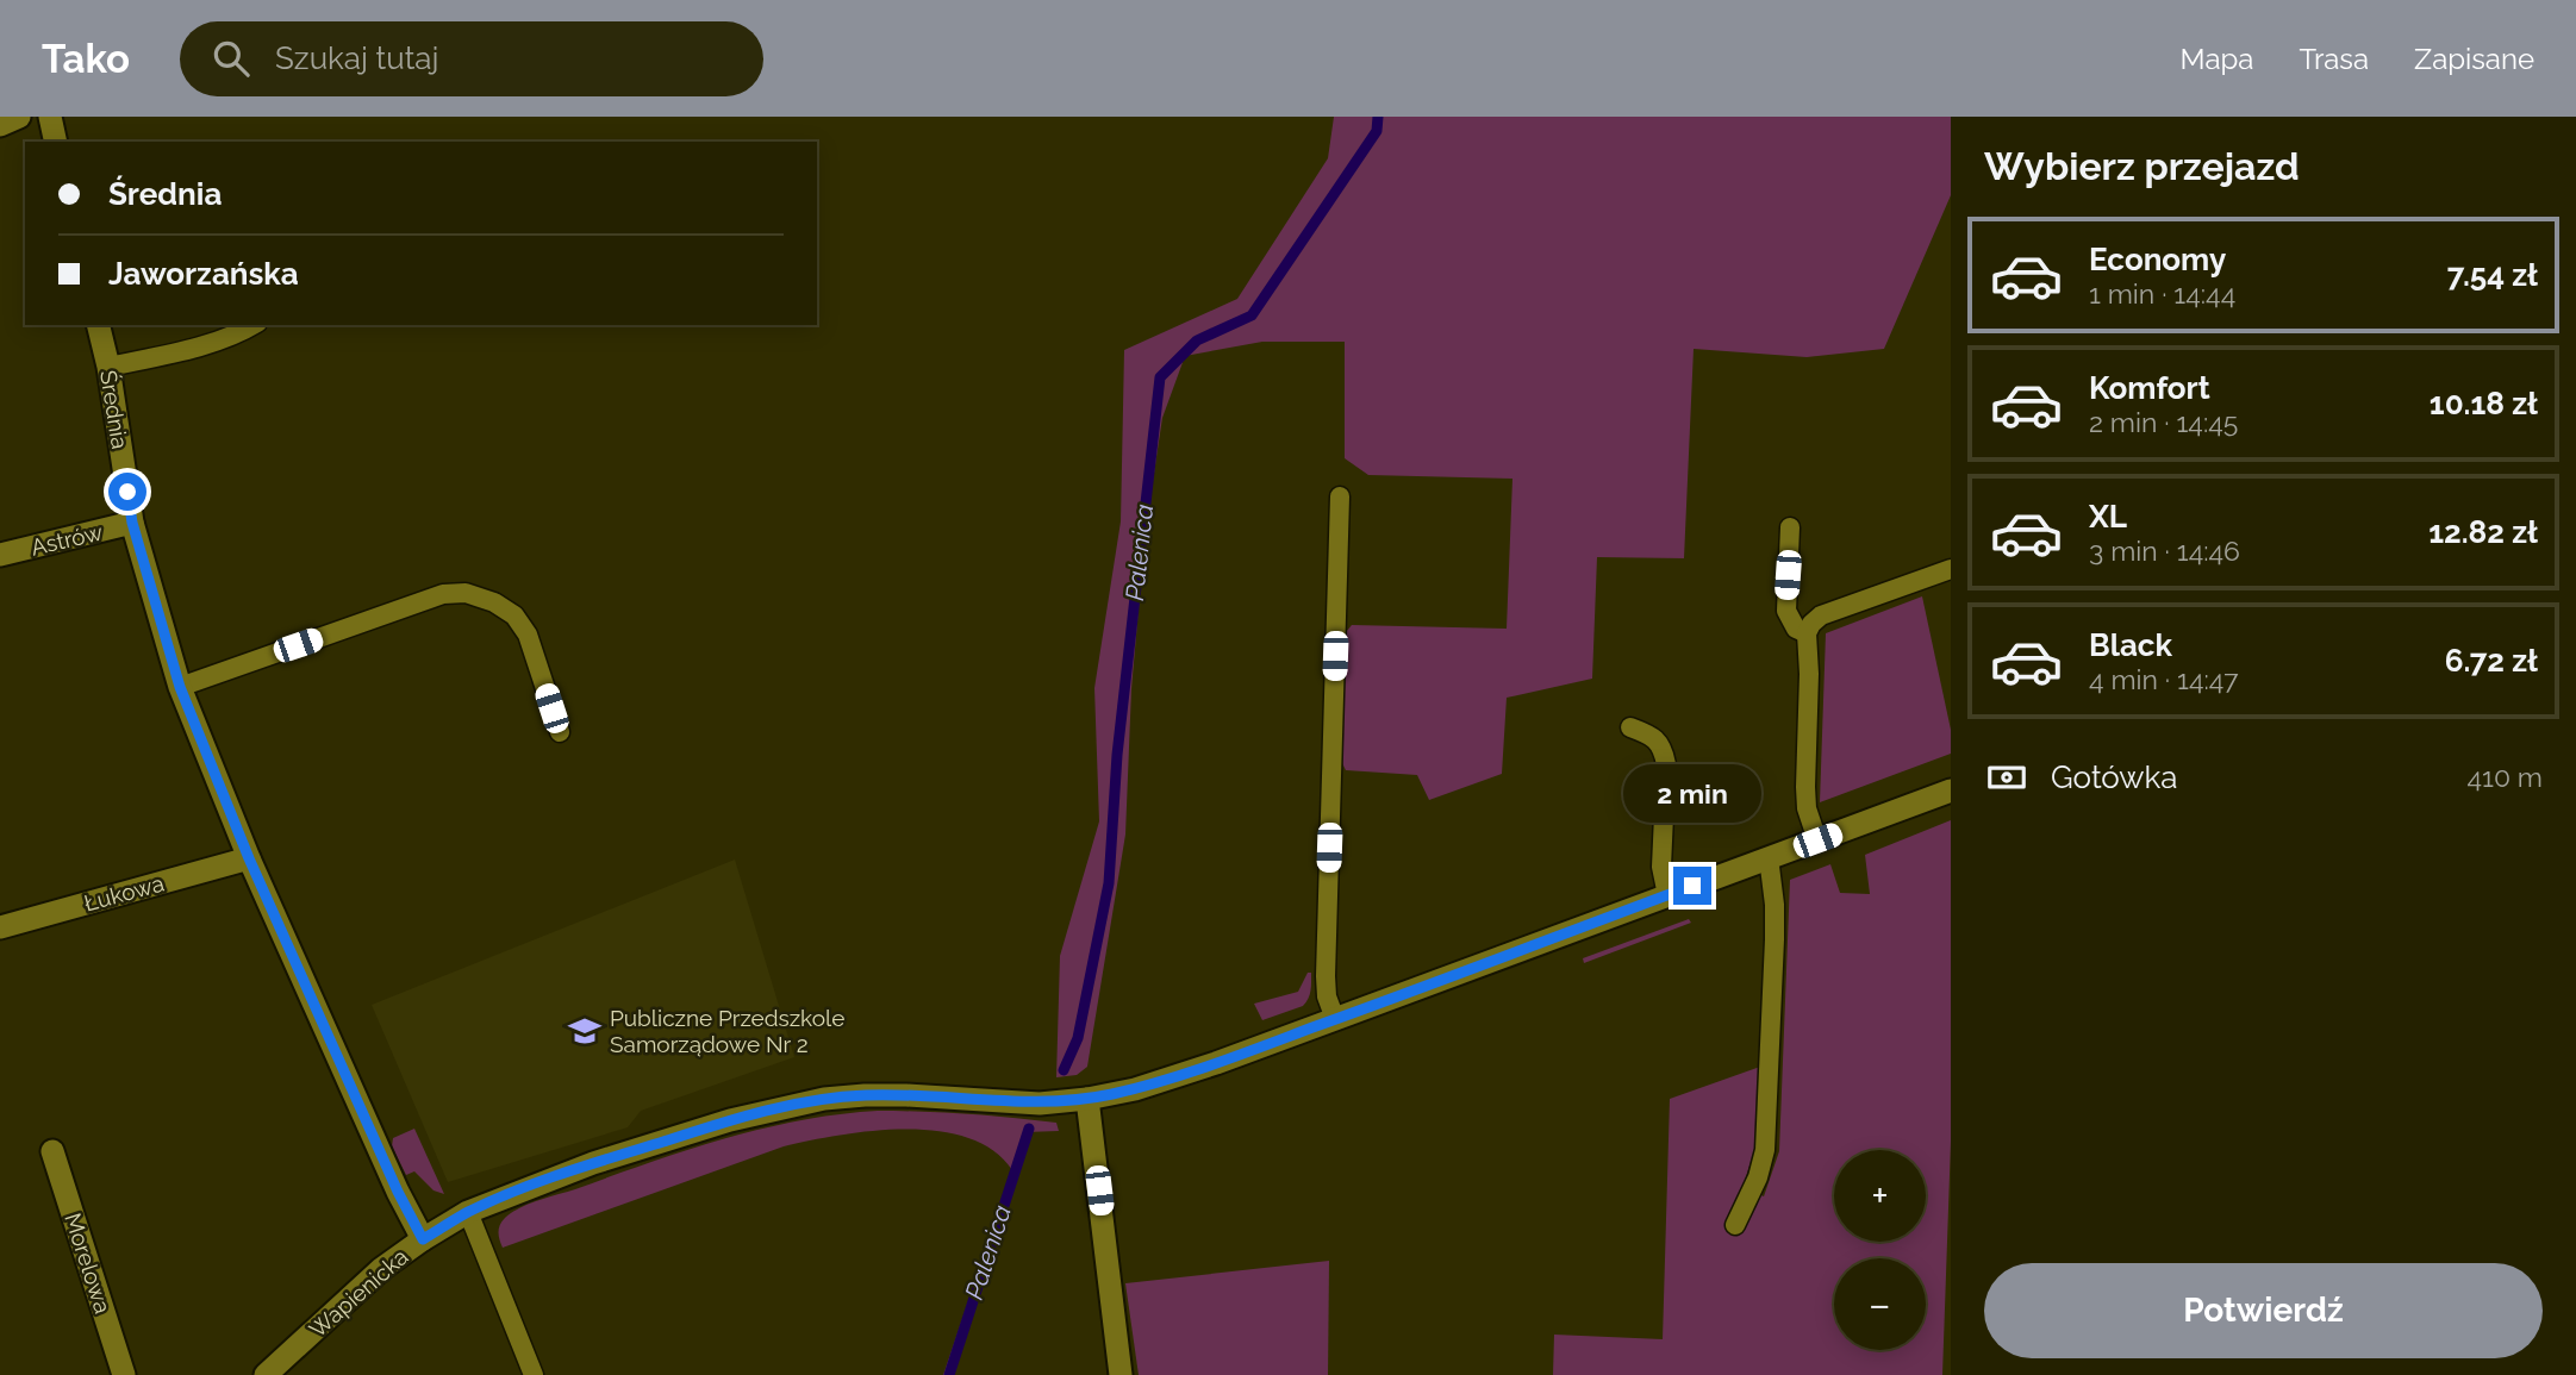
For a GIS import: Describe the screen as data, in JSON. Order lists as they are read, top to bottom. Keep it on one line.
{"streets":{"street":["Średnia","Astrów","Łukowa","Morelowa","Wapienicka"]},"crossings":[["Średnia","Astrów"],["Średnia","Łukowa"],["Średnia","Wapienicka"]],"water":["Palenica"],"places":{"school or university":["Publiczne Przedszkole Samorządowe Nr 2"]},"page":{"header":"Tako","search":"Szukaj tutaj","nav":["Mapa","Trasa","Zapisane"],"heading":"Wybierz przejazd","banner":["Średnia","Jaworzańska"],"list":[{"name":"Economy","note":"1 min · 14:44","value":"7.54 zł"},{"name":"Komfort","note":"2 min · 14:45","value":"10.18 zł"},{"name":"XL","note":"3 min · 14:46","value":"12.82 zł"},{"name":"Black","note":"4 min · 14:47","value":"6.72 zł"}],"pay":["Gotówka","410 m"],"bubble":"2 min","map_buttons":["+","−"],"buttons":"Potwierdź"}}
